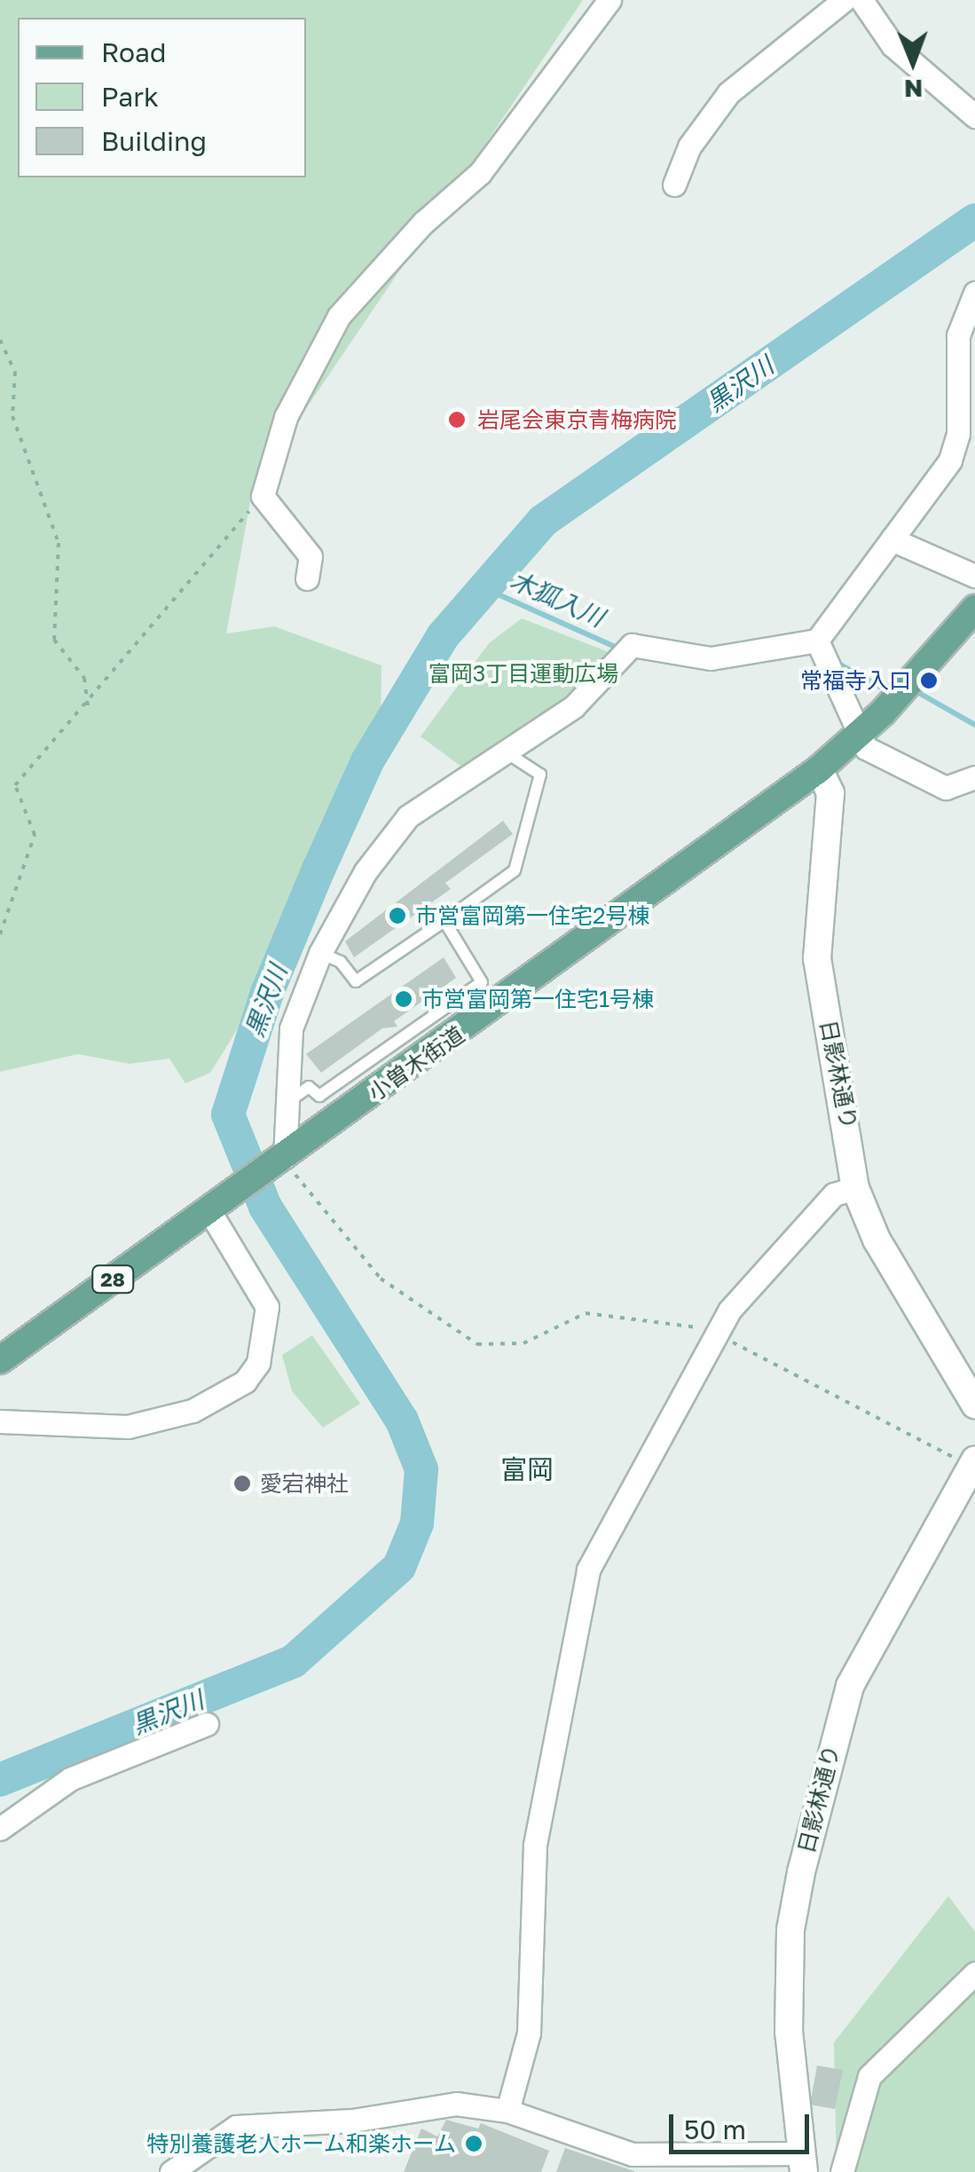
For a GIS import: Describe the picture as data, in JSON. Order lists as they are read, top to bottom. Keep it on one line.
{"streets":{"main road":["小曽木街道","28"],"street":["日影林通り"]},"crossings":[["小曽木街道","日影林通り"]],"districts":["富岡"],"water":["黒沢川","木狐入川"],"parks":["富岡3丁目運動広場"],"places":["岩尾会東京青梅病院","常福寺入口","市営富岡第一住宅2号棟","市営富岡第一住宅1号棟","愛宕神社","特別養護老人ホーム和楽ホーム"],"legend":["Road","Park","Building"],"scale_bar":"50 m","north":"bottom"}
